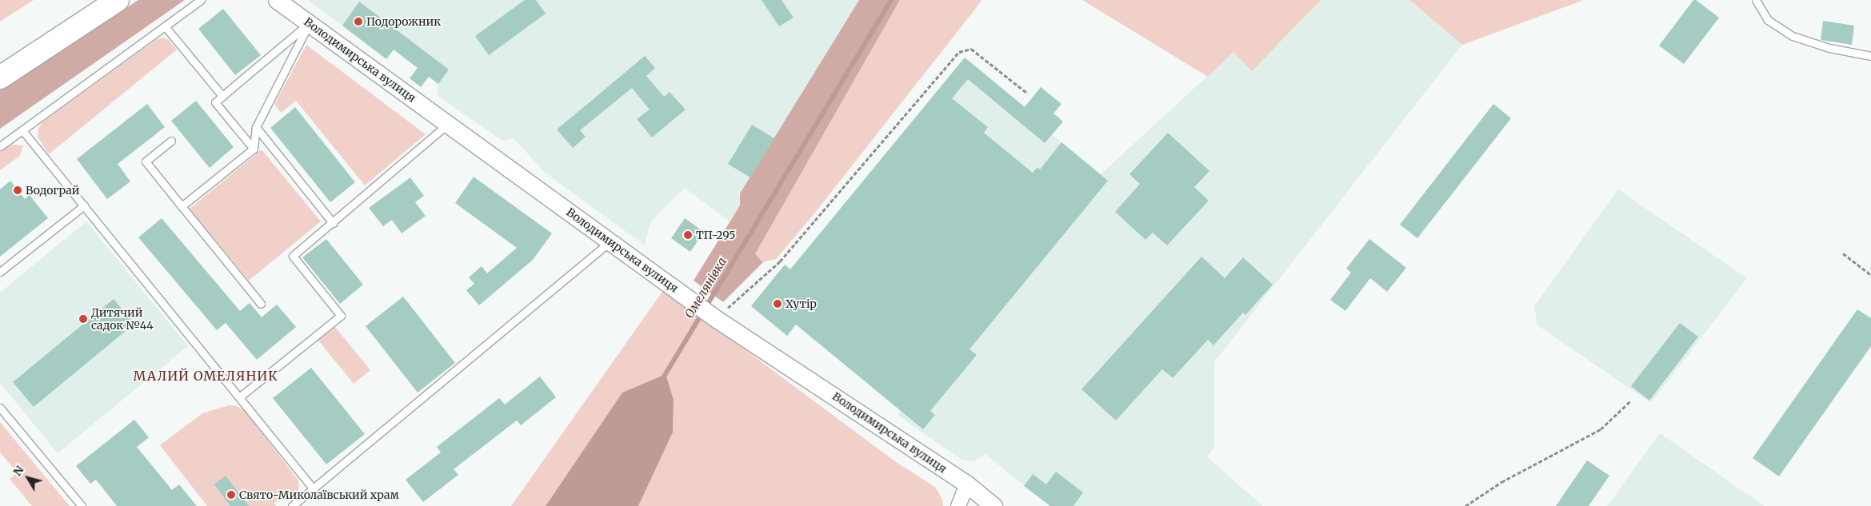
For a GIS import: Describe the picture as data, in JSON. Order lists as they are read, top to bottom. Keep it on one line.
{"streets":{"street":["Володимирська вулиця"]},"districts":["МАЛИЙ ОМЕЛЯНИК"],"water":["Омелянівка"],"places":["Подорожник","Водограй","ТП-295","Хутір","Дитячий садок №44","Свято-Миколаївський храм"],"north":"top left"}
